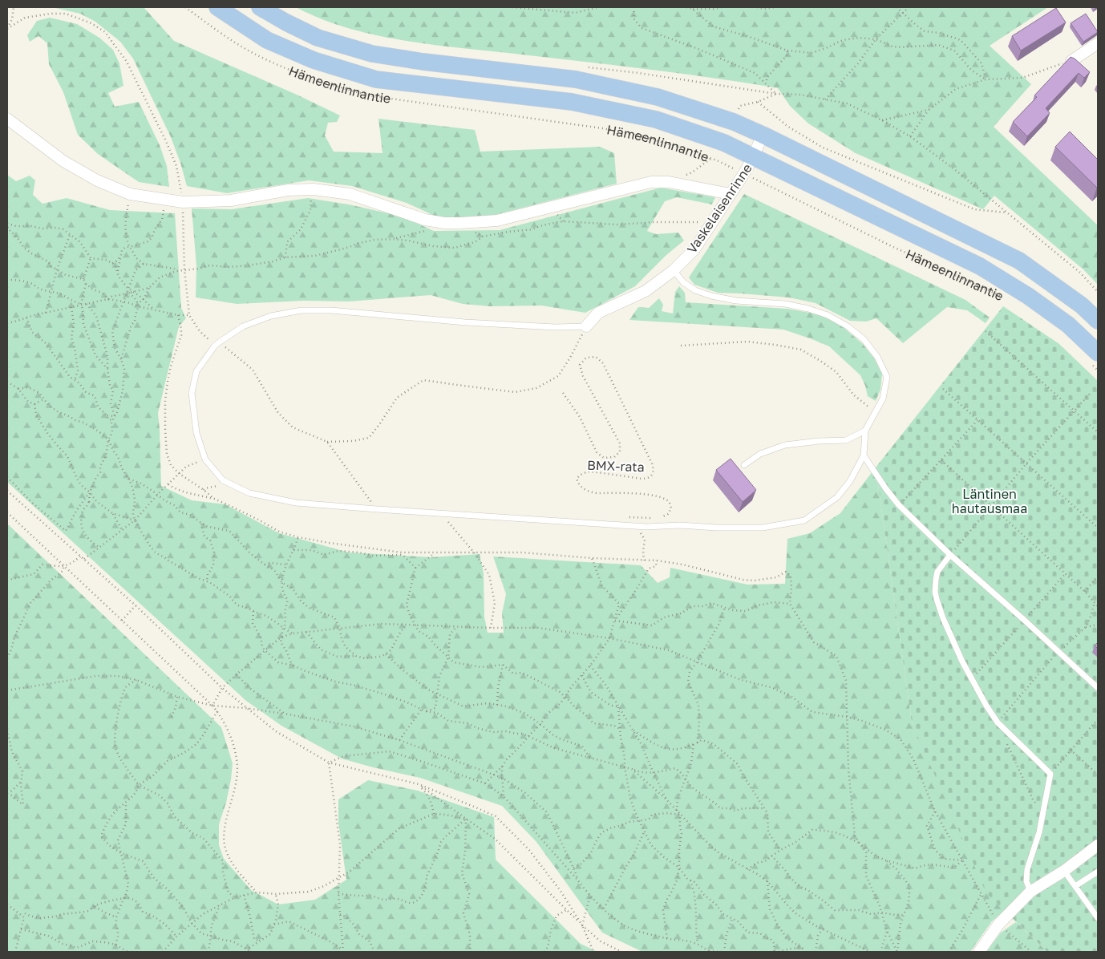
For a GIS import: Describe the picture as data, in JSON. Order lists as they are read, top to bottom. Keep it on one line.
{"streets":{"main road":["Hämeenlinnantie"],"street":["Vaskelaisenrinne"],"path":["BMX-rata"]},"crossings":[["Hämeenlinnantie","Vaskelaisenrinne"]],"parks":["Läntinen hautausmaa"]}
